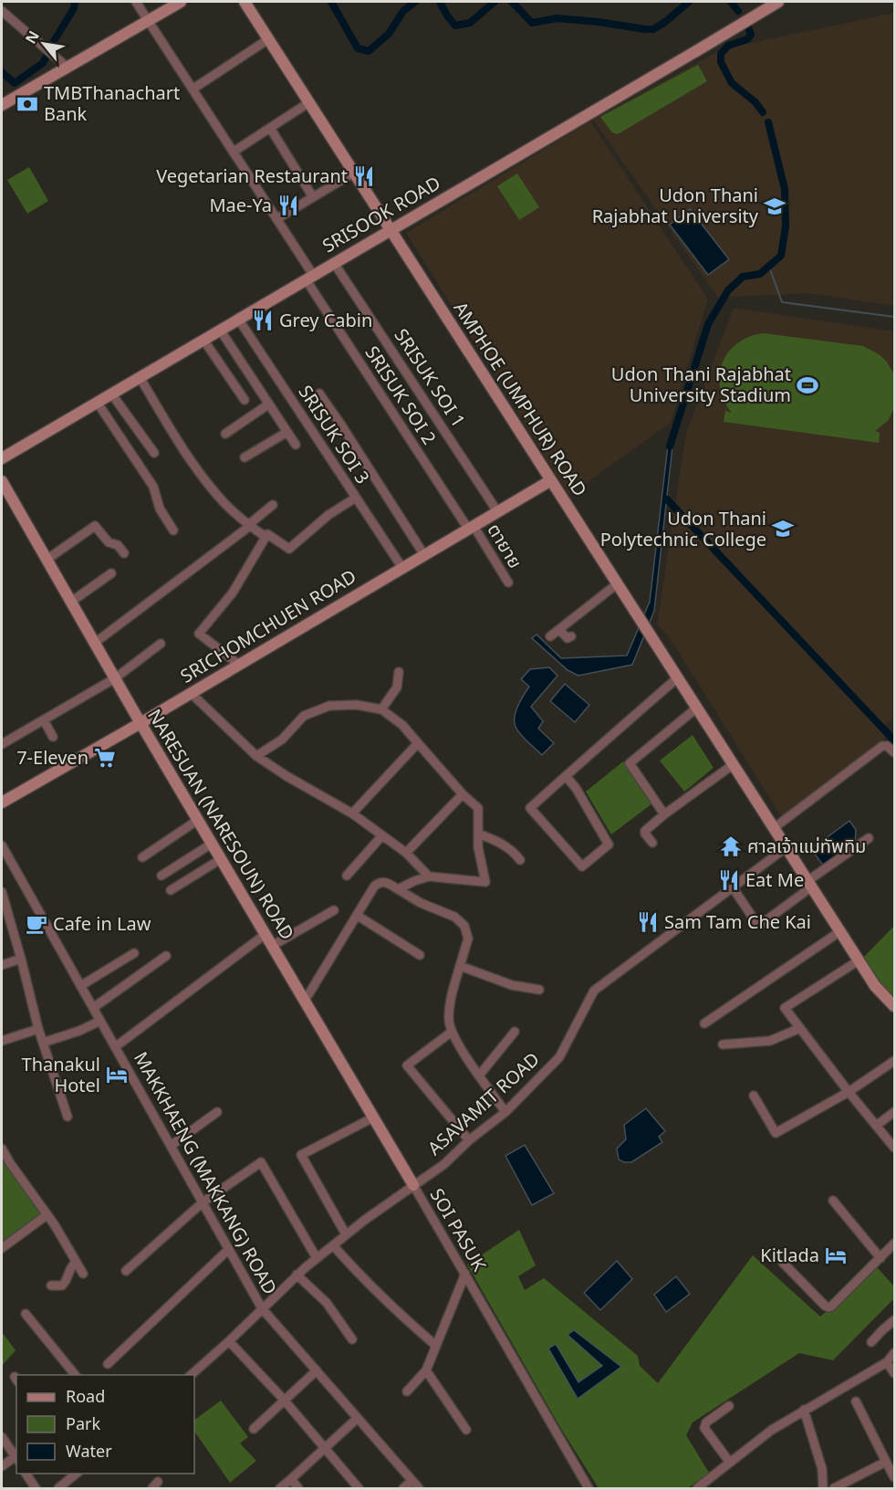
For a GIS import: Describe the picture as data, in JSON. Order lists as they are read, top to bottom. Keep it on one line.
{"streets":{"street":["SRISOOK ROAD","SRISUK SOI 1","SRISUK SOI 2","AMPHOE (UMPHUR) ROAD","SRISUK SOI 3","ตายาย","SRICHOMCHUEN ROAD","NARESUAN (NARESOUN) ROAD","ASAVAMIT ROAD","MAKKHAENG (MAKKANG) ROAD","SOI PASUK"]},"crossings":[["SRISOOK ROAD","SRISUK SOI 1"],["SRISOOK ROAD","SRISUK SOI 2"],["SRISOOK ROAD","AMPHOE (UMPHUR) ROAD"],["SRISOOK ROAD","SRISUK SOI 3"],["SRISUK SOI 1","SRICHOMCHUEN ROAD"],["SRISUK SOI 2","ตายาย"],["SRISUK SOI 2","SRICHOMCHUEN ROAD"],["AMPHOE (UMPHUR) ROAD","SRICHOMCHUEN ROAD"],["AMPHOE (UMPHUR) ROAD","ASAVAMIT ROAD"],["SRISUK SOI 3","SRICHOMCHUEN ROAD"],["ตายาย","SRICHOMCHUEN ROAD"],["SRICHOMCHUEN ROAD","NARESUAN (NARESOUN) ROAD"],["NARESUAN (NARESOUN) ROAD","ASAVAMIT ROAD"],["NARESUAN (NARESOUN) ROAD","SOI PASUK"],["ASAVAMIT ROAD","MAKKHAENG (MAKKANG) ROAD"],["ASAVAMIT ROAD","SOI PASUK"]],"places":{"bank":["TMBThanachart Bank"],"restaurant":["Vegetarian Restaurant","Mae-Ya","Grey Cabin","Eat Me","Sam Tam Che Kai"],"school or university":["Udon Thani Rajabhat University","Udon Thani Polytechnic College"],"sports":["Udon Thani Rajabhat University Stadium"],"supermarket":["7-Eleven"],"temple":["ศาลเจ้าแม่ทัพทิม"],"cafe":["Cafe in Law"],"hotel":["Thanakul Hotel","Kitlada"]},"legend":["Road","Park","Water"],"north":"top left"}
